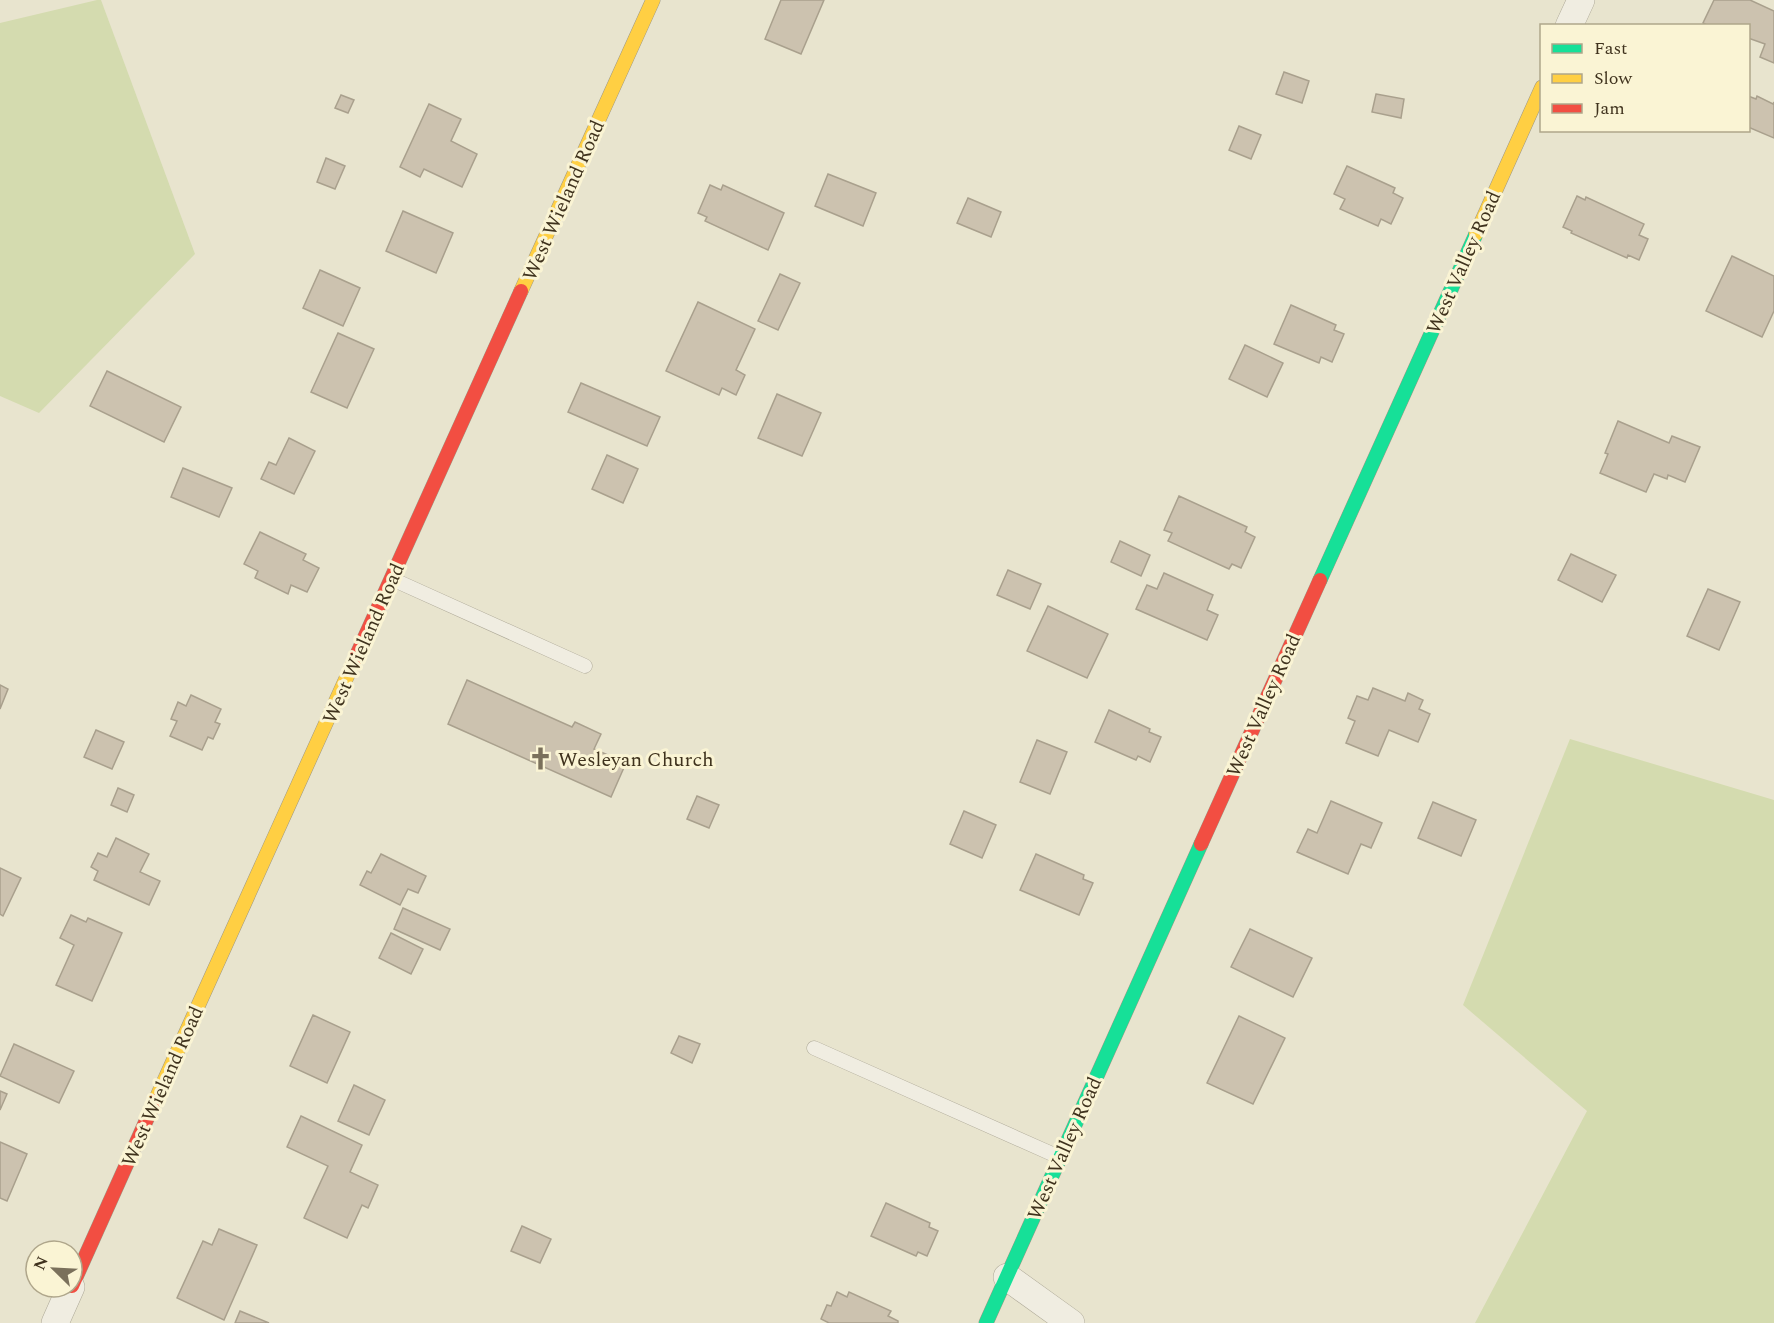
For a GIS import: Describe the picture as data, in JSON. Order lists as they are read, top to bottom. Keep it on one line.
{"streets":{"street":["West Wieland Road","West Valley Road"]},"places":{"church":["Wesleyan Church"]},"legend":["Fast","Slow","Jam"],"north":"top left"}
